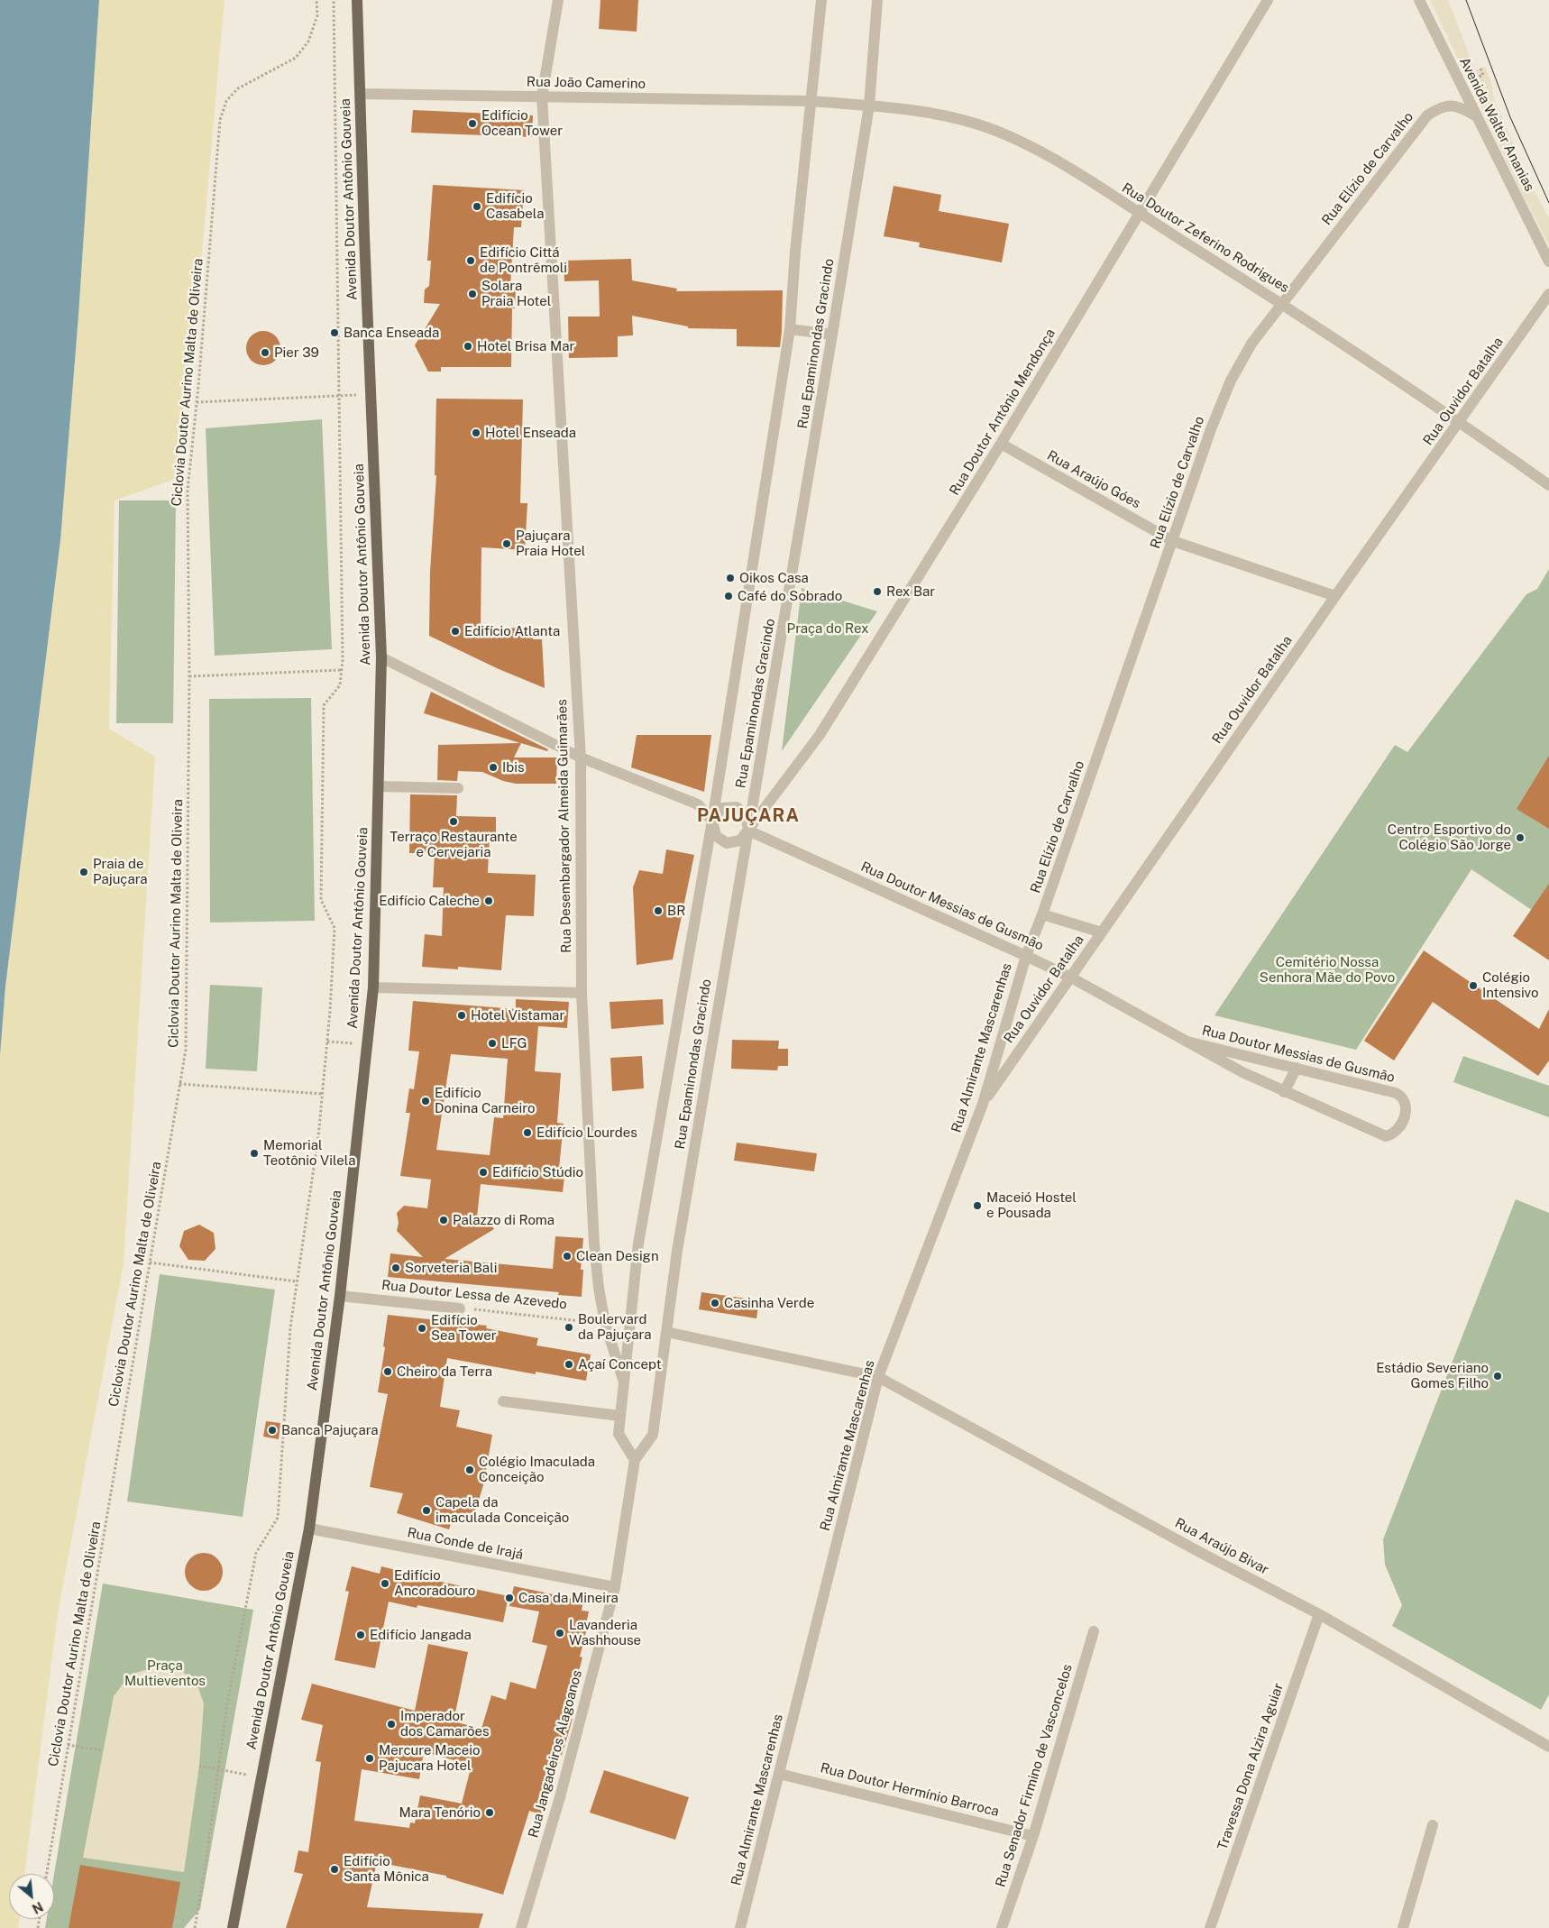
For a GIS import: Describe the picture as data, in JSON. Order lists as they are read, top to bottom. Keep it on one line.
{"streets":{"main road":["Avenida Doutor Antônio Gouveia"],"street":["Rua João Camerino","Avenida Walter Ananias","Rua Elízio de Carvalho","Rua Doutor Zeferino Rodrigues","Rua Epaminondas Gracindo","Rua Ouvidor Batalha","Rua Doutor Antônio Mendonça","Rua Araújo Góes","Rua Desembargador Almeida Guimarães","Rua Doutor Messias de Gusmão","Rua Almirante Mascarenhas","Rua Doutor Lessa de Azevedo","Rua Conde de Irajá","Rua Araújo Bivar","Rua Jangadeiros Alagoanos","Travessa Dona Alzira Aguiar","Rua Senador Firmino de Vasconcelos","Rua Doutor Hermínio Barroca"],"path":["Ciclovia Doutor Aurino Malta de Oliveira"]},"crossings":[["Rua João Camerino","Avenida Doutor Antônio Gouveia"],["Rua João Camerino","Rua Doutor Zeferino Rodrigues"],["Rua João Camerino","Rua Epaminondas Gracindo"],["Rua João Camerino","Rua Desembargador Almeida Guimarães"],["Avenida Walter Ananias","Rua Elízio de Carvalho"],["Rua Elízio de Carvalho","Rua Doutor Zeferino Rodrigues"],["Rua Elízio de Carvalho","Rua Araújo Góes"],["Rua Elízio de Carvalho","Rua Doutor Messias de Gusmão"],["Rua Elízio de Carvalho","Rua Almirante Mascarenhas"],["Avenida Doutor Antônio Gouveia","Rua Doutor Lessa de Azevedo"],["Avenida Doutor Antônio Gouveia","Rua Conde de Irajá"],["Rua Doutor Zeferino Rodrigues","Rua Epaminondas Gracindo"],["Rua Doutor Zeferino Rodrigues","Rua Ouvidor Batalha"],["Rua Doutor Zeferino Rodrigues","Rua Doutor Antônio Mendonça"],["Rua Epaminondas Gracindo","Rua Doutor Antônio Mendonça"],["Rua Epaminondas Gracindo","Rua Desembargador Almeida Guimarães"],["Rua Epaminondas Gracindo","Rua Doutor Messias de Gusmão"],["Rua Epaminondas Gracindo","Rua Conde de Irajá"],["Rua Epaminondas Gracindo","Rua Jangadeiros Alagoanos"],["Rua Ouvidor Batalha","Rua Doutor Messias de Gusmão"],["Rua Ouvidor Batalha","Rua Almirante Mascarenhas"],["Rua Doutor Antônio Mendonça","Rua Araújo Góes"],["Rua Doutor Antônio Mendonça","Rua Doutor Messias de Gusmão"],["Rua Desembargador Almeida Guimarães","Rua Doutor Lessa de Azevedo"],["Rua Doutor Messias de Gusmão","Rua Almirante Mascarenhas"],["Rua Almirante Mascarenhas","Rua Araújo Bivar"],["Rua Almirante Mascarenhas","Rua Doutor Hermínio Barroca"],["Rua Conde de Irajá","Rua Jangadeiros Alagoanos"],["Rua Araújo Bivar","Travessa Dona Alzira Aguiar"],["Rua Senador Firmino de Vasconcelos","Rua Doutor Hermínio Barroca"]],"districts":["PAJUÇARA"],"parks":["Praça do Rex","Cemitério Nossa Senhora Mãe do Povo","Praça Multieventos"],"places":["Edifício Ocean Tower","Edifício Casabela","Edifício Cittá de Pontrêmoli","Solara Praia Hotel","Banca Enseada","Hotel Brisa Mar","Pier 39","Hotel Enseada","Pajuçara Praia Hotel","Oikos Casa","Rex Bar","Café do Sobrado","Edifício Atlanta","Ibis","Terraço Restaurante e Cervejaria","Centro Esportivo do Colégio São Jorge","Praia de Pajuçara","Edifício Caleche","BR","Colégio Intensivo","Hotel Vistamar","LFG","Edifício Donina Carneiro","Edifício Lourdes","Memorial Teotônio Vilela","Edifício Stúdio","Maceió Hostel e Pousada","Palazzo di Roma","Clean Design","Sorveteria Bali","Casinha Verde","Boulervard da Pajuçara","Edifício Sea Tower","Açaí Concept","Cheiro da Terra","Estádio Severiano Gomes Filho","Banca Pajuçara","Colégio Imaculada Conceição","Capela da imaculada Conceição","Edifício Ancoradouro","Casa da Mineira","Lavanderia Washhouse","Edifício Jangada","Imperador dos Camarões","Mercure Maceio Pajucara Hotel","Mara Tenório","Edifício Santa Mônica"],"north":"bottom right"}
